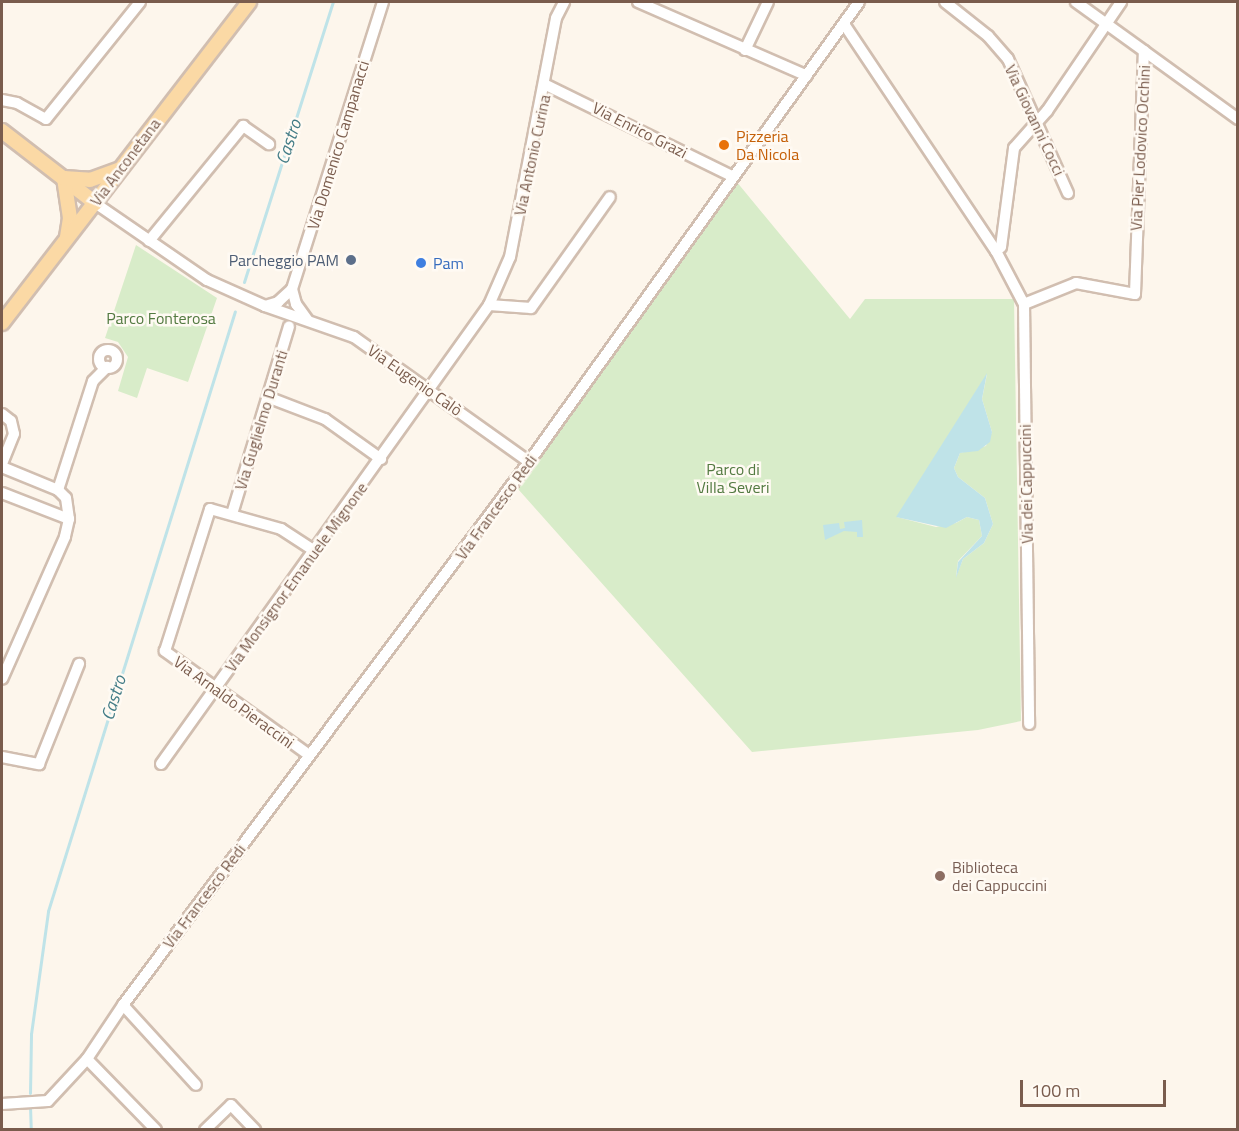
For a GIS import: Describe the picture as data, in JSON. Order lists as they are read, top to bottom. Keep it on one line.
{"streets":{"main road":["Via Anconetana"],"street":["Via Giovanni Cocci","Via Enrico Grazi","Via Domenico Campanacci","Via Pier Lodovico Occhini","Via Antonio Curina","Via Eugenio Calò","Via Guglielmo Duranti","Via dei Cappuccini","Via Francesco Redi","Via Monsignor Emanuele Mignone","Via Arnaldo Pieraccini"]},"crossings":[["Via Enrico Grazi","Via Antonio Curina"],["Via Enrico Grazi","Via Francesco Redi"],["Via Pier Lodovico Occhini","Via dei Cappuccini"],["Via Antonio Curina","Via Eugenio Calò"],["Via Antonio Curina","Via Monsignor Emanuele Mignone"],["Via Anconetana","Via Eugenio Calò"],["Via Eugenio Calò","Via Francesco Redi"],["Via Eugenio Calò","Via Monsignor Emanuele Mignone"],["Via Guglielmo Duranti","Via Arnaldo Pieraccini"],["Via dei Cappuccini","Via Francesco Redi"],["Via Francesco Redi","Via Arnaldo Pieraccini"],["Via Monsignor Emanuele Mignone","Via Arnaldo Pieraccini"]],"water":["Castro"],"parks":["Parco Fonterosa","Parco di Villa Severi"],"places":["Pizzeria Da Nicola","Parcheggio PAM","Pam","Biblioteca dei Cappuccini"],"scale_bar":"100 m"}
